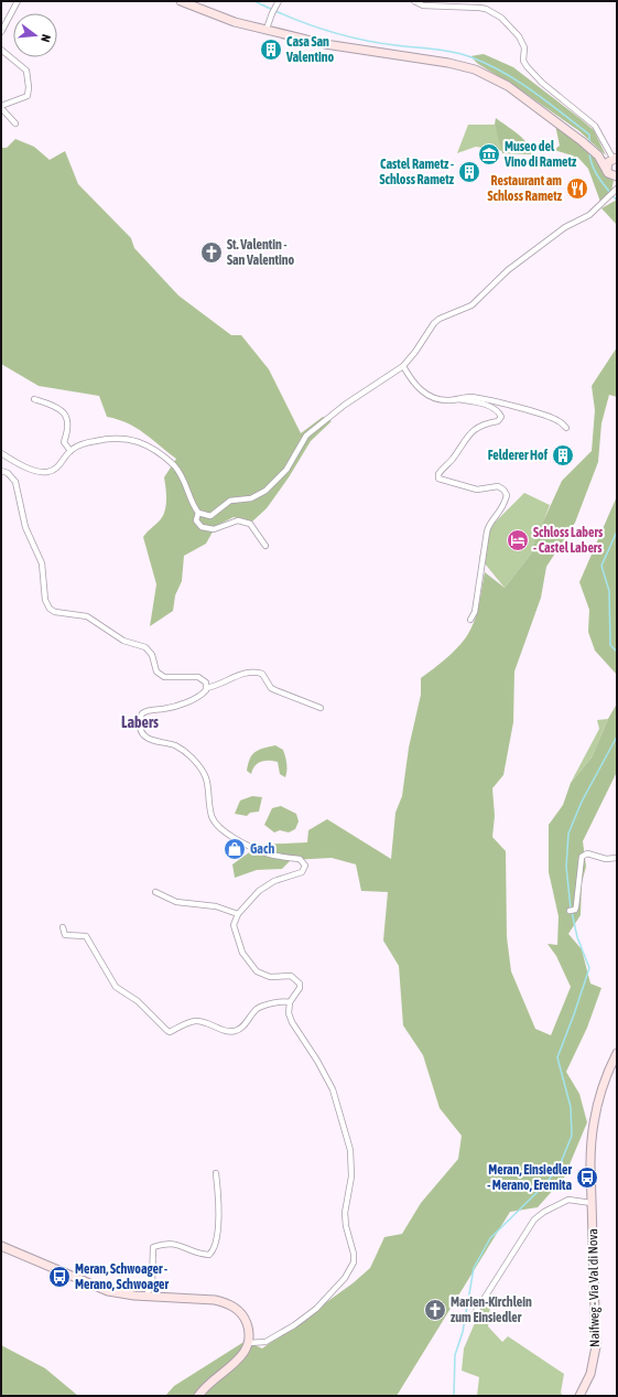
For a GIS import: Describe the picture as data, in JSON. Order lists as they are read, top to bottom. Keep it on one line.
{"streets":{"main road":["Naifweg - Via Val di Nova"]},"districts":["Labers"],"places":{"building":["Casa San Valentino","Castel Rametz - Schloss Rametz","Felderer Hof"],"museum":["Museo del Vino di Rametz"],"restaurant":["Restaurant am Schloss Rametz"],"church":["St. Valentin - San Valentino","Marien-Kirchlein zum Einsiedler"],"hotel":["Schloss Labers - Castel Labers"],"shop":["Gach"],"bus stop":["Meran, Einsiedler - Merano, Eremita","Meran, Schwoager - Merano, Schwoager"]},"north":"right"}
